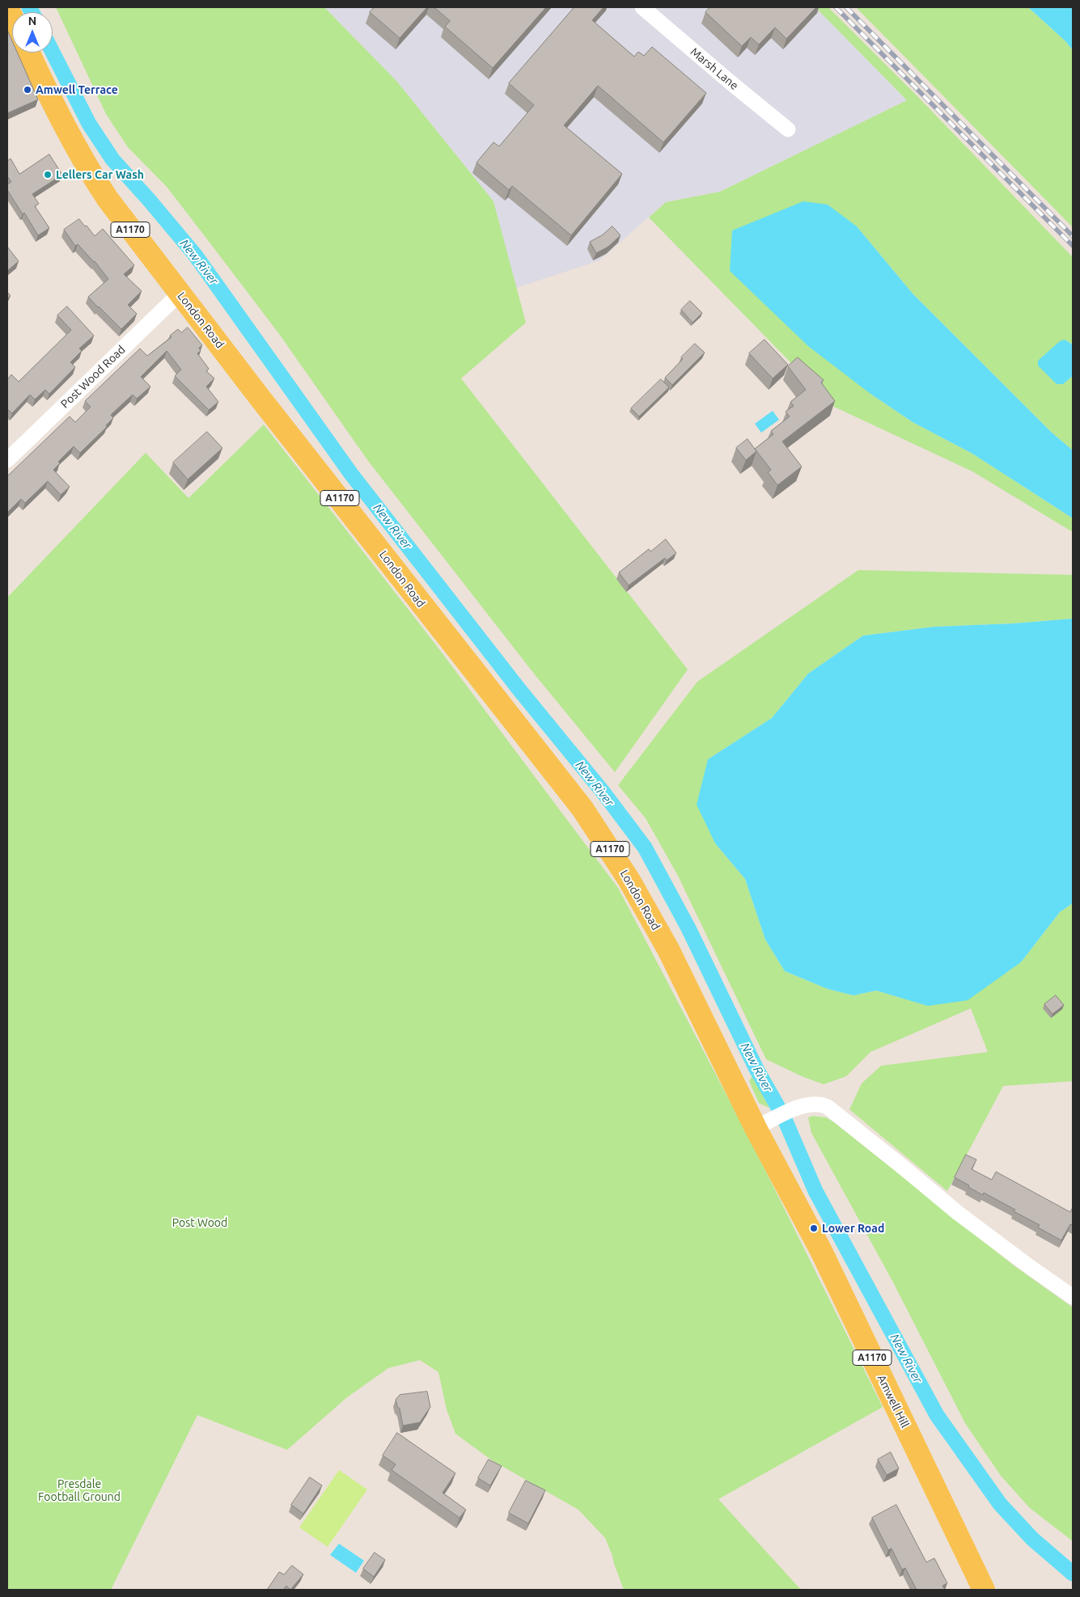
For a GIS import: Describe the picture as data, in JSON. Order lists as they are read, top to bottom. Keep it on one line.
{"streets":{"main road":["A1170","London Road","Amwell Hill"],"street":["Marsh Lane","Post Wood Road"]},"crossings":[["London Road","Post Wood Road"],["London Road","Amwell Hill"]],"water":["New River"],"parks":["Post Wood","Presdale Football Ground"],"places":["Amwell Terrace","Lellers Car Wash","Lower Road"],"north":"top"}
